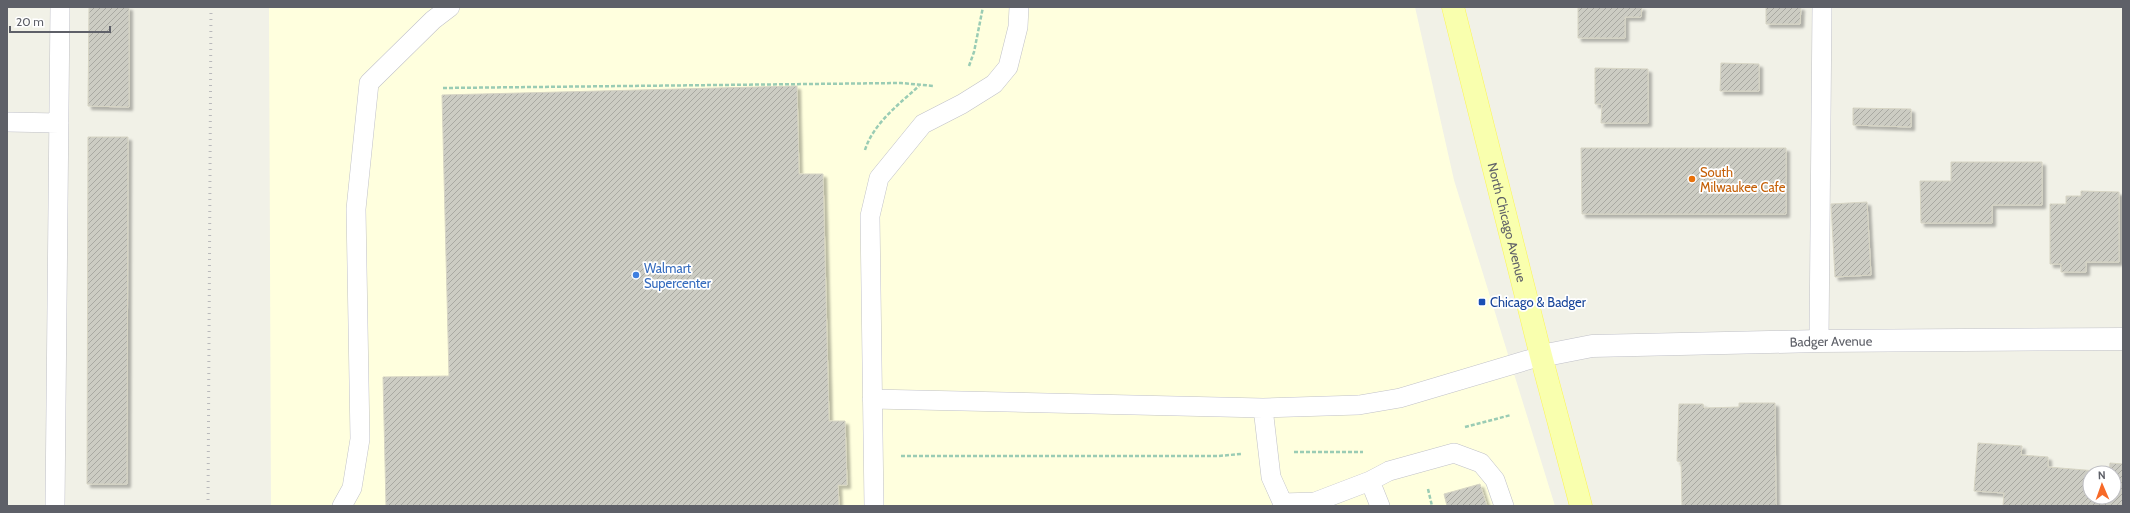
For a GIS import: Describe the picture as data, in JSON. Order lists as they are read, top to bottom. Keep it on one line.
{"streets":{"main road":["North Chicago Avenue"],"street":["Badger Avenue"]},"crossings":[["North Chicago Avenue","Badger Avenue"]],"places":{"other":["South Milwaukee Cafe","Walmart Supercenter"],"transit":["Chicago & Badger"]},"scale_bar":"20 m","north":"top"}
